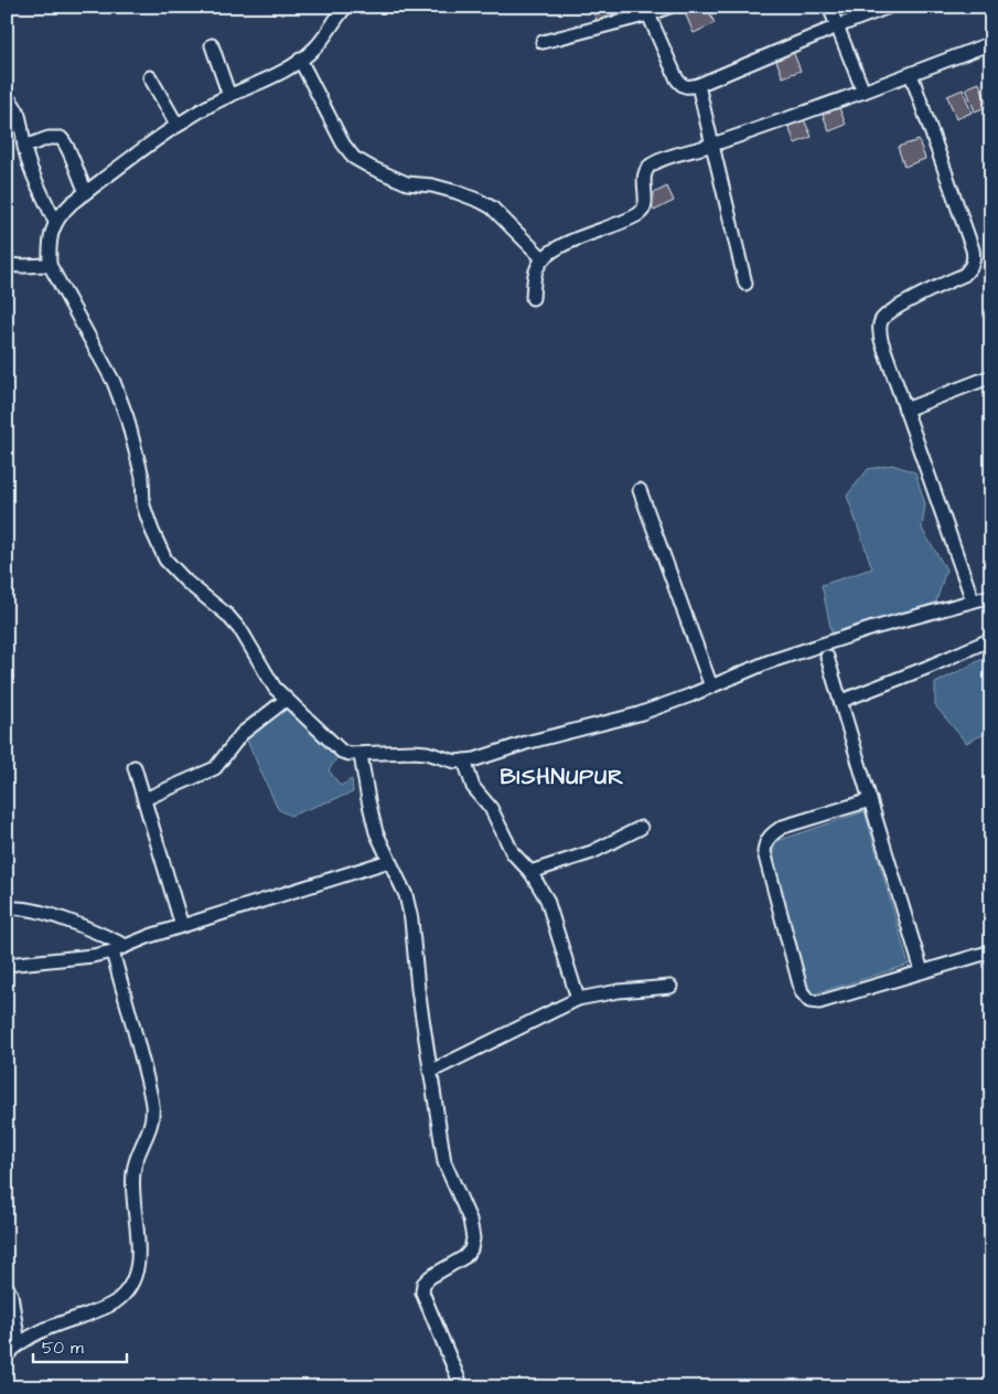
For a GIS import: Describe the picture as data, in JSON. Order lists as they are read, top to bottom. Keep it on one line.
{"districts":["BISHNUPUR"],"scale_bar":"50 m"}
